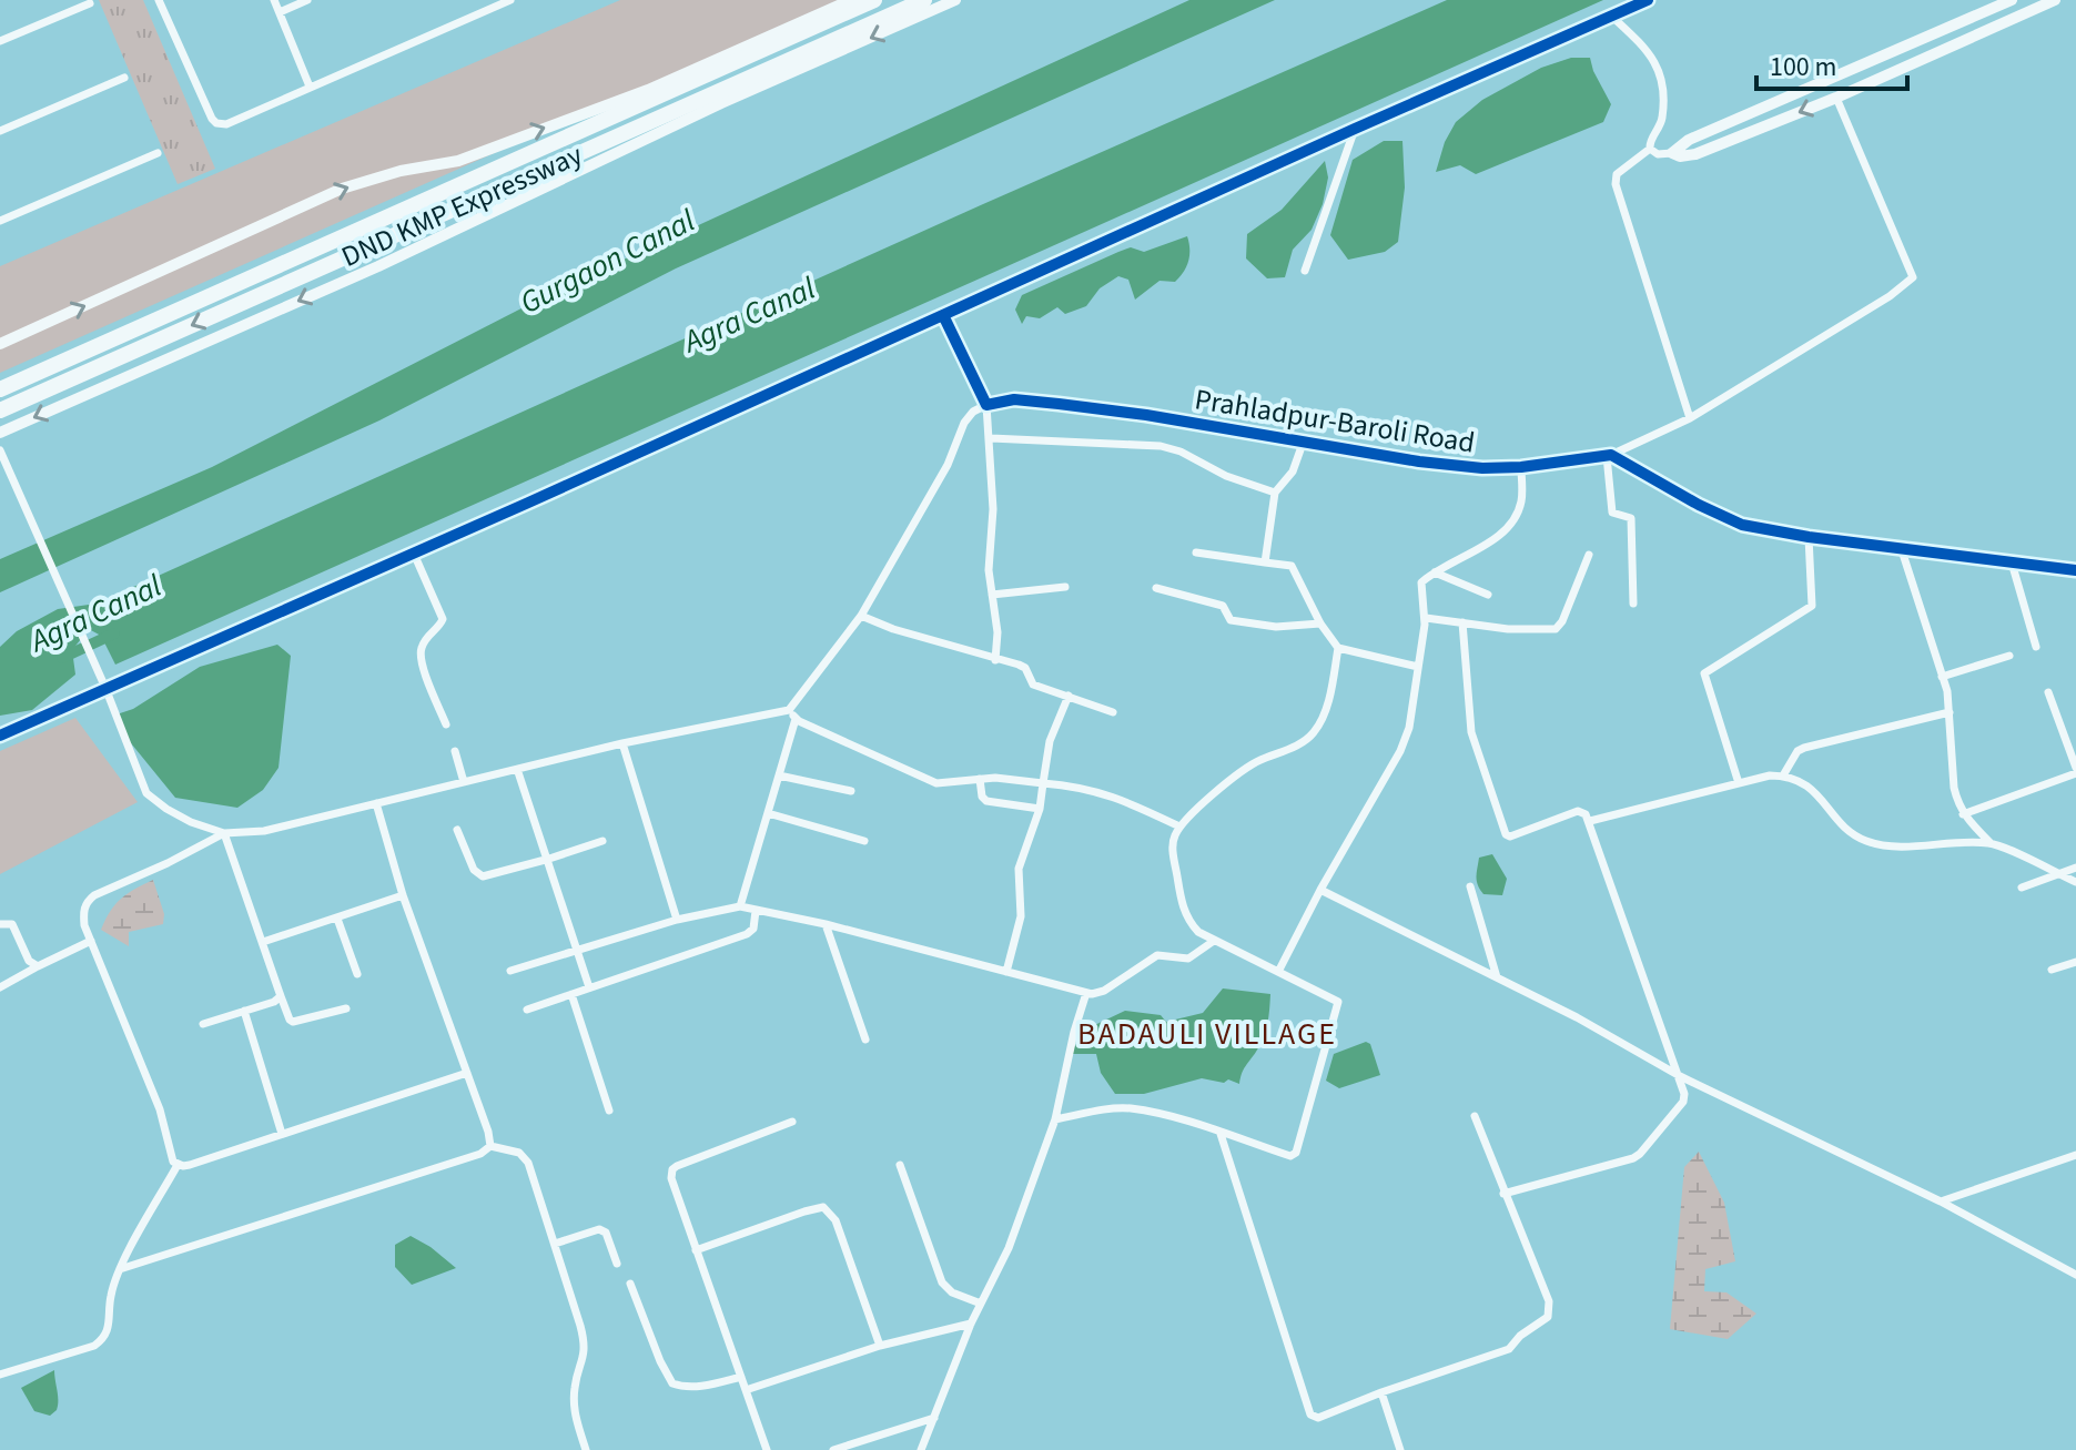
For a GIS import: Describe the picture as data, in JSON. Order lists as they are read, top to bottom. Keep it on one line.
{"streets":{"highway":["DND KMP Expressway"],"street":["Prahladpur-Baroli Road"]},"districts":["BADAULI VILLAGE"],"water":["Gurgaon Canal","Agra Canal"],"scale_bar":"100 m"}
